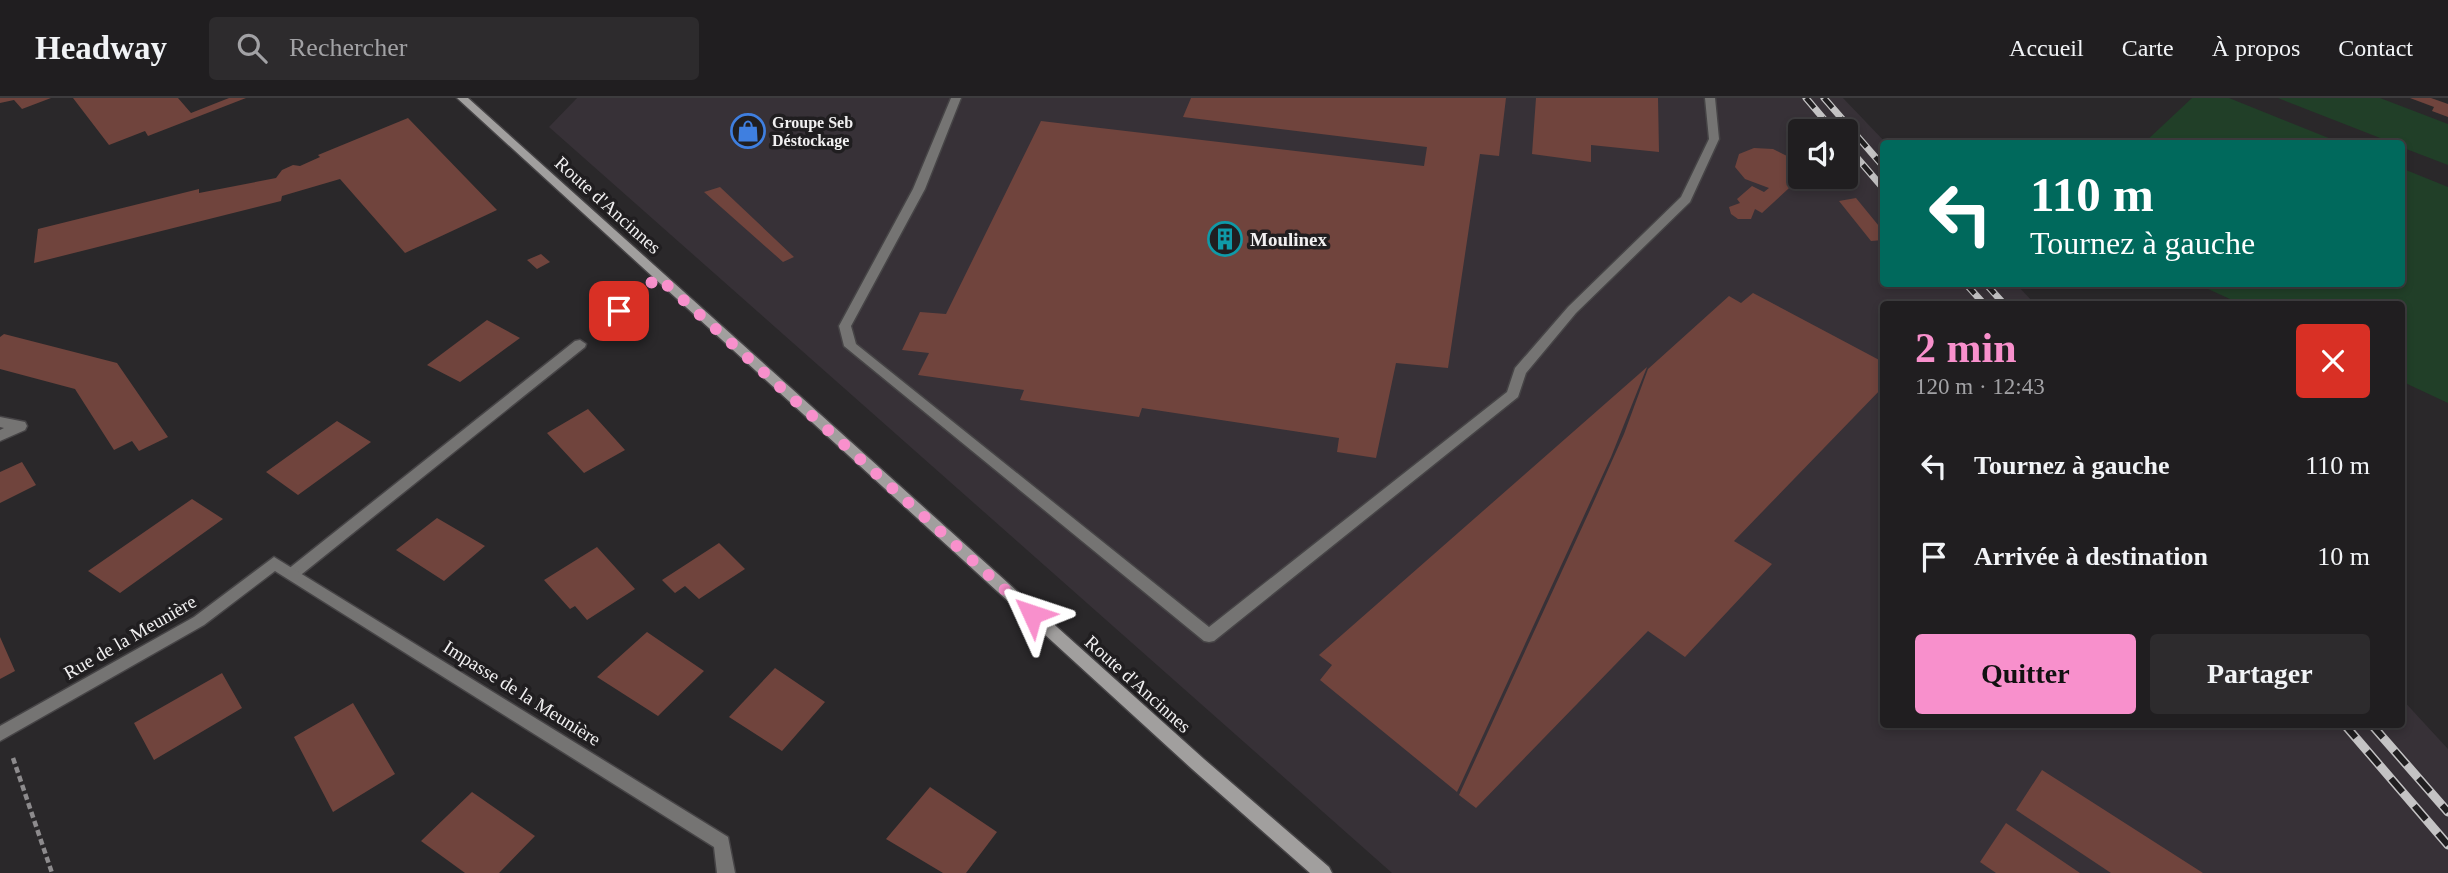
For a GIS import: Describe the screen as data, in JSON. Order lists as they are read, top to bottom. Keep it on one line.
{"streets":{"main road":["Route d'Ancinnes"],"street":["Rue de la Meunière","Impasse de la Meunière"]},"crossings":[["Rue de la Meunière","Impasse de la Meunière"]],"places":{"shop":["Groupe Seb Déstockage"],"building":["Moulinex"]},"page":{"header":"Headway","search":"Rechercher","nav":["Accueil","Carte","À propos","Contact"],"turn":["110 m","Tournez à gauche"],"heading":["2 min","120 m · 12:43"],"list":[{"name":"Tournez à gauche","value":"110 m"},{"name":"Arrivée à destination","value":"10 m"}],"buttons":["Quitter","Partager"]}}
